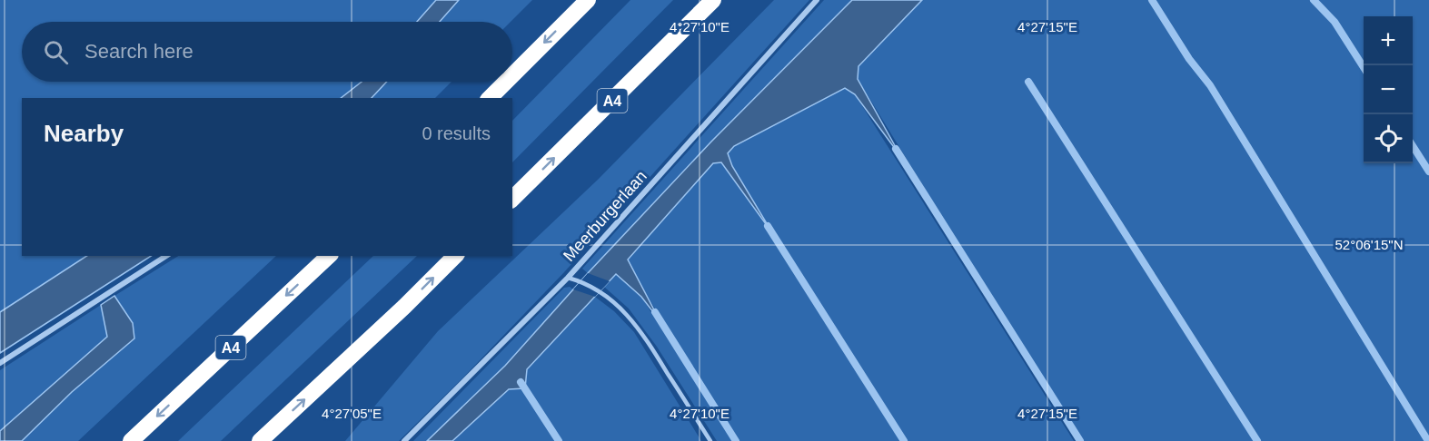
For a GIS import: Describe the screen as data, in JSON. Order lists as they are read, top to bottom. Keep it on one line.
{"streets":{"highway":["A4"],"street":["Meerburgerlaan"]},"page":{"map_buttons":["+","−"],"search":"Search here","heading":["Nearby","0 results"]},"coordinates":["4°27'10\"E","4°27'15\"E","52°06'15\"N","4°27'05\"E"]}
